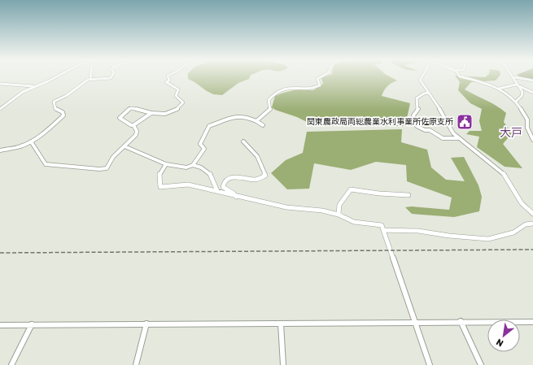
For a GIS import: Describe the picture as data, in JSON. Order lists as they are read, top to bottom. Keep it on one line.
{"districts":["大戸"],"places":{"public building":["関東農政局両総農業水利事業所佐原支所"]},"north":"bottom left"}
